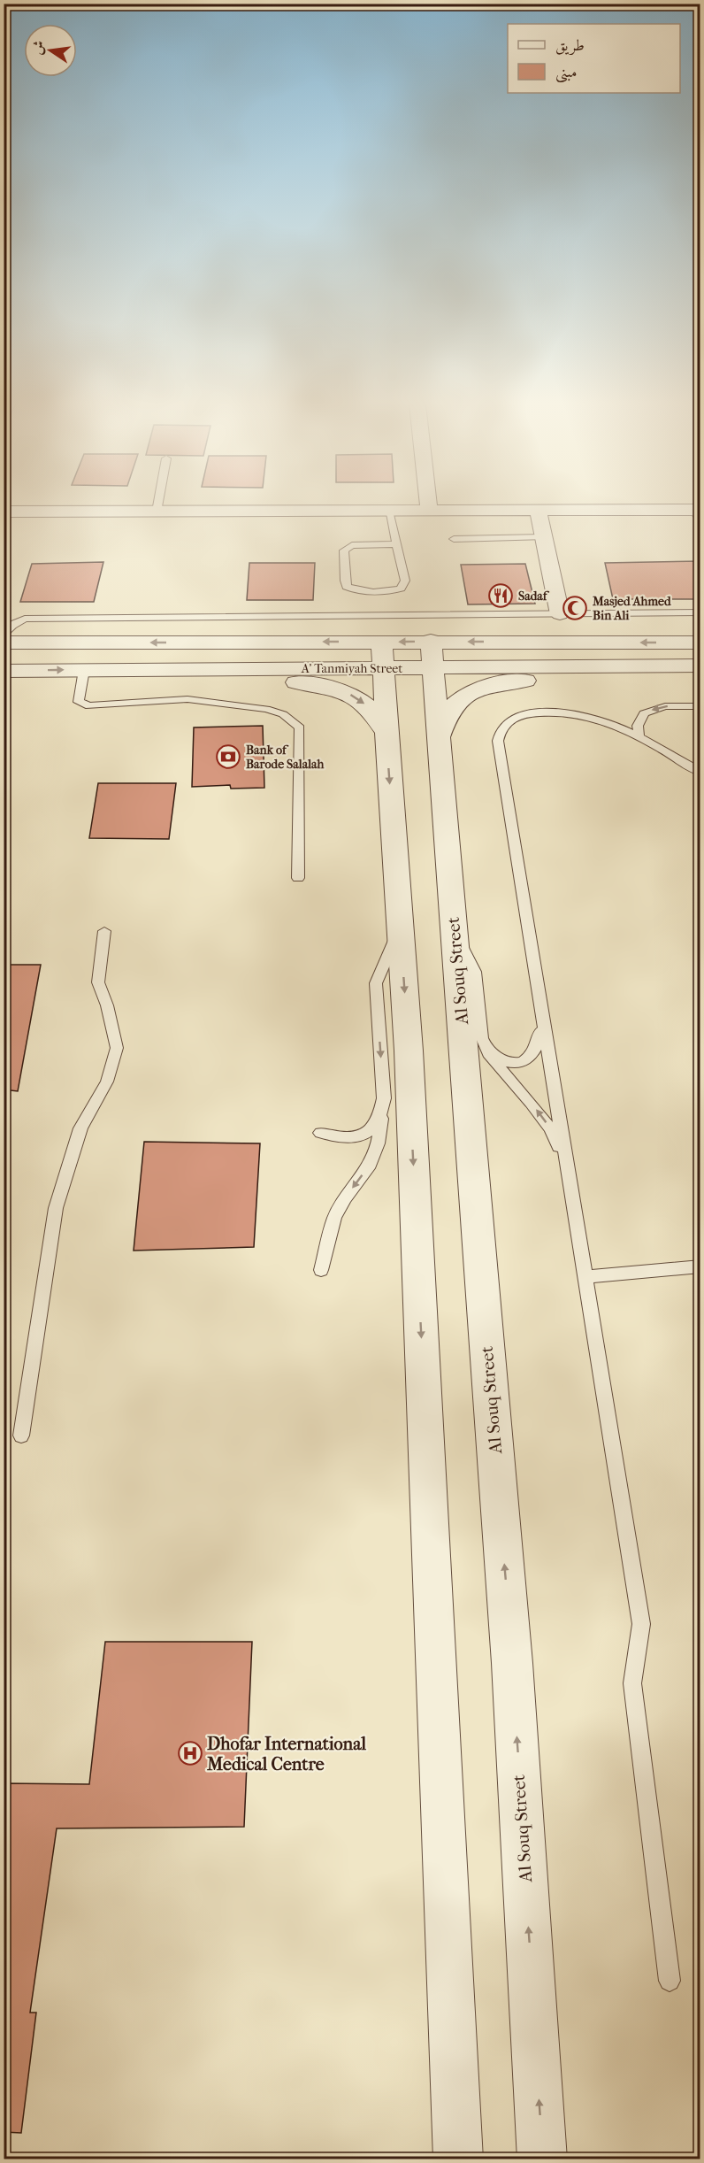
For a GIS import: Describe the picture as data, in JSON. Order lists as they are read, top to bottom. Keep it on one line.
{"streets":{"street":["A' Tanmiyah Street","Al Souq Street"]},"crossings":[["A' Tanmiyah Street","Al Souq Street"]],"places":{"restaurant":["Sadaf"],"mosque":["Masjed Ahmed Bin Ali"],"bank":["Bank of Barode Salalah"],"hospital":["Dhofar International Medical Centre"]},"legend":["طريق","مبنى"],"north":"left"}
